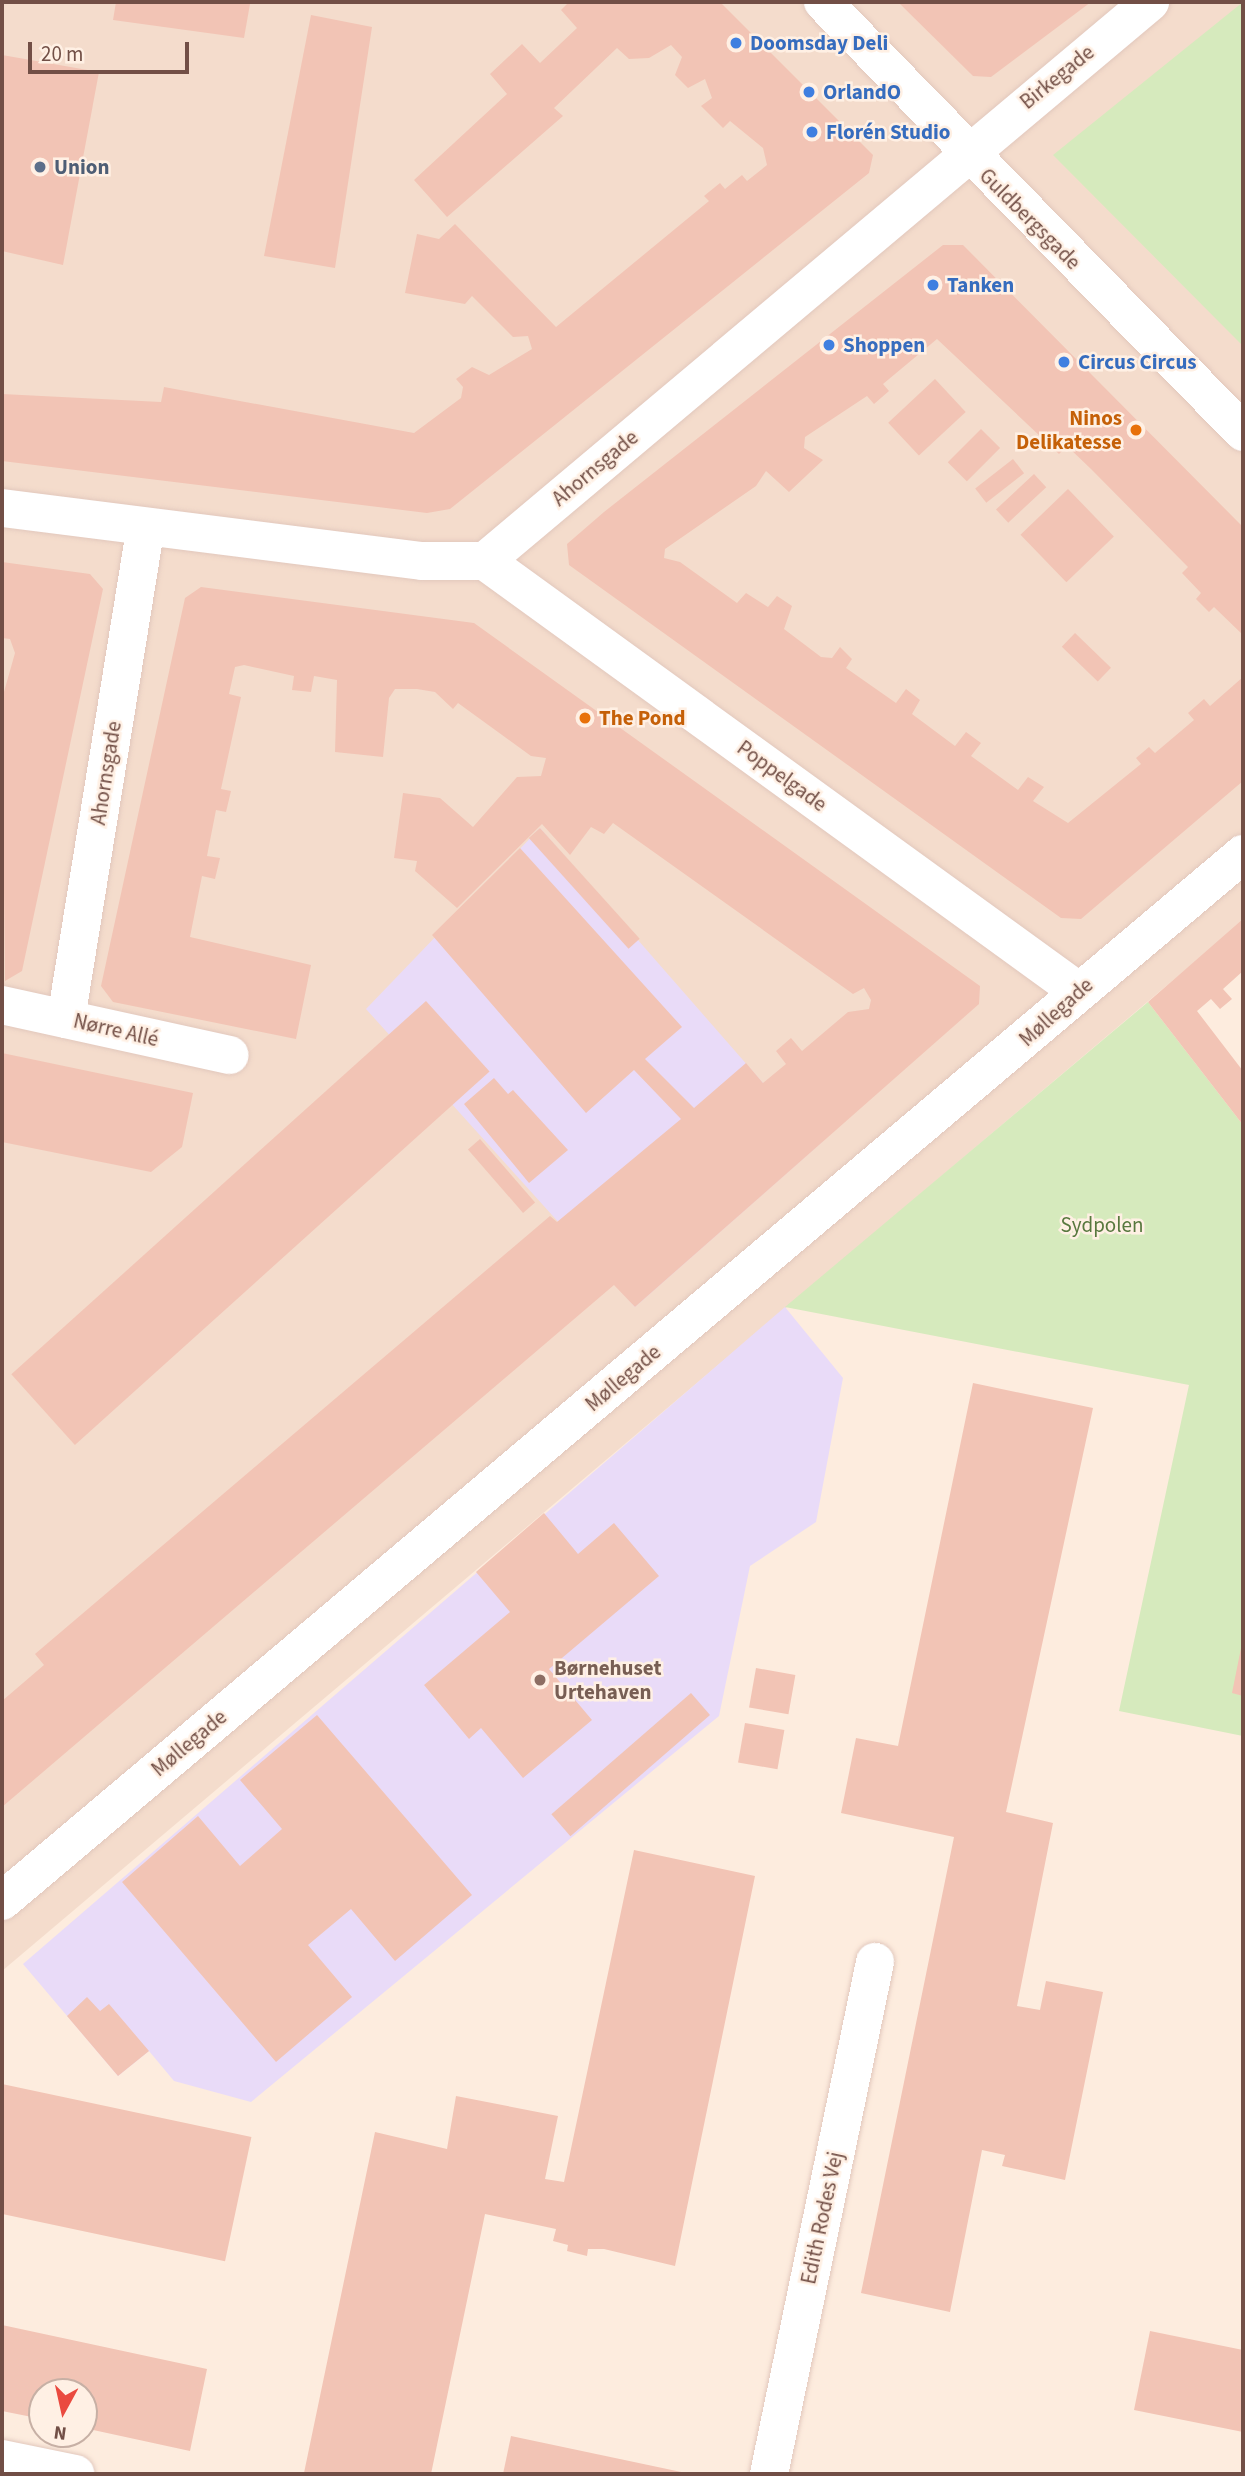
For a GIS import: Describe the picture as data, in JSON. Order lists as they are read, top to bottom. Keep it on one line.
{"streets":{"street":["Birkegade","Guldbergsgade","Ahornsgade","Poppelgade","Møllegade","Nørre Allé","Edith Rodes Vej"]},"crossings":[["Birkegade","Guldbergsgade"],["Birkegade","Ahornsgade"],["Guldbergsgade","Ahornsgade"],["Ahornsgade","Poppelgade"],["Ahornsgade","Nørre Allé"],["Poppelgade","Møllegade"]],"parks":["Sydpolen"],"places":["Doomsday Deli","OrlandO","Florén Studio","Union","Tanken","Shoppen","Circus Circus","Ninos Delikatesse","The Pond","Børnehuset Urtehaven"],"scale_bar":"20 m","north":"bottom"}
